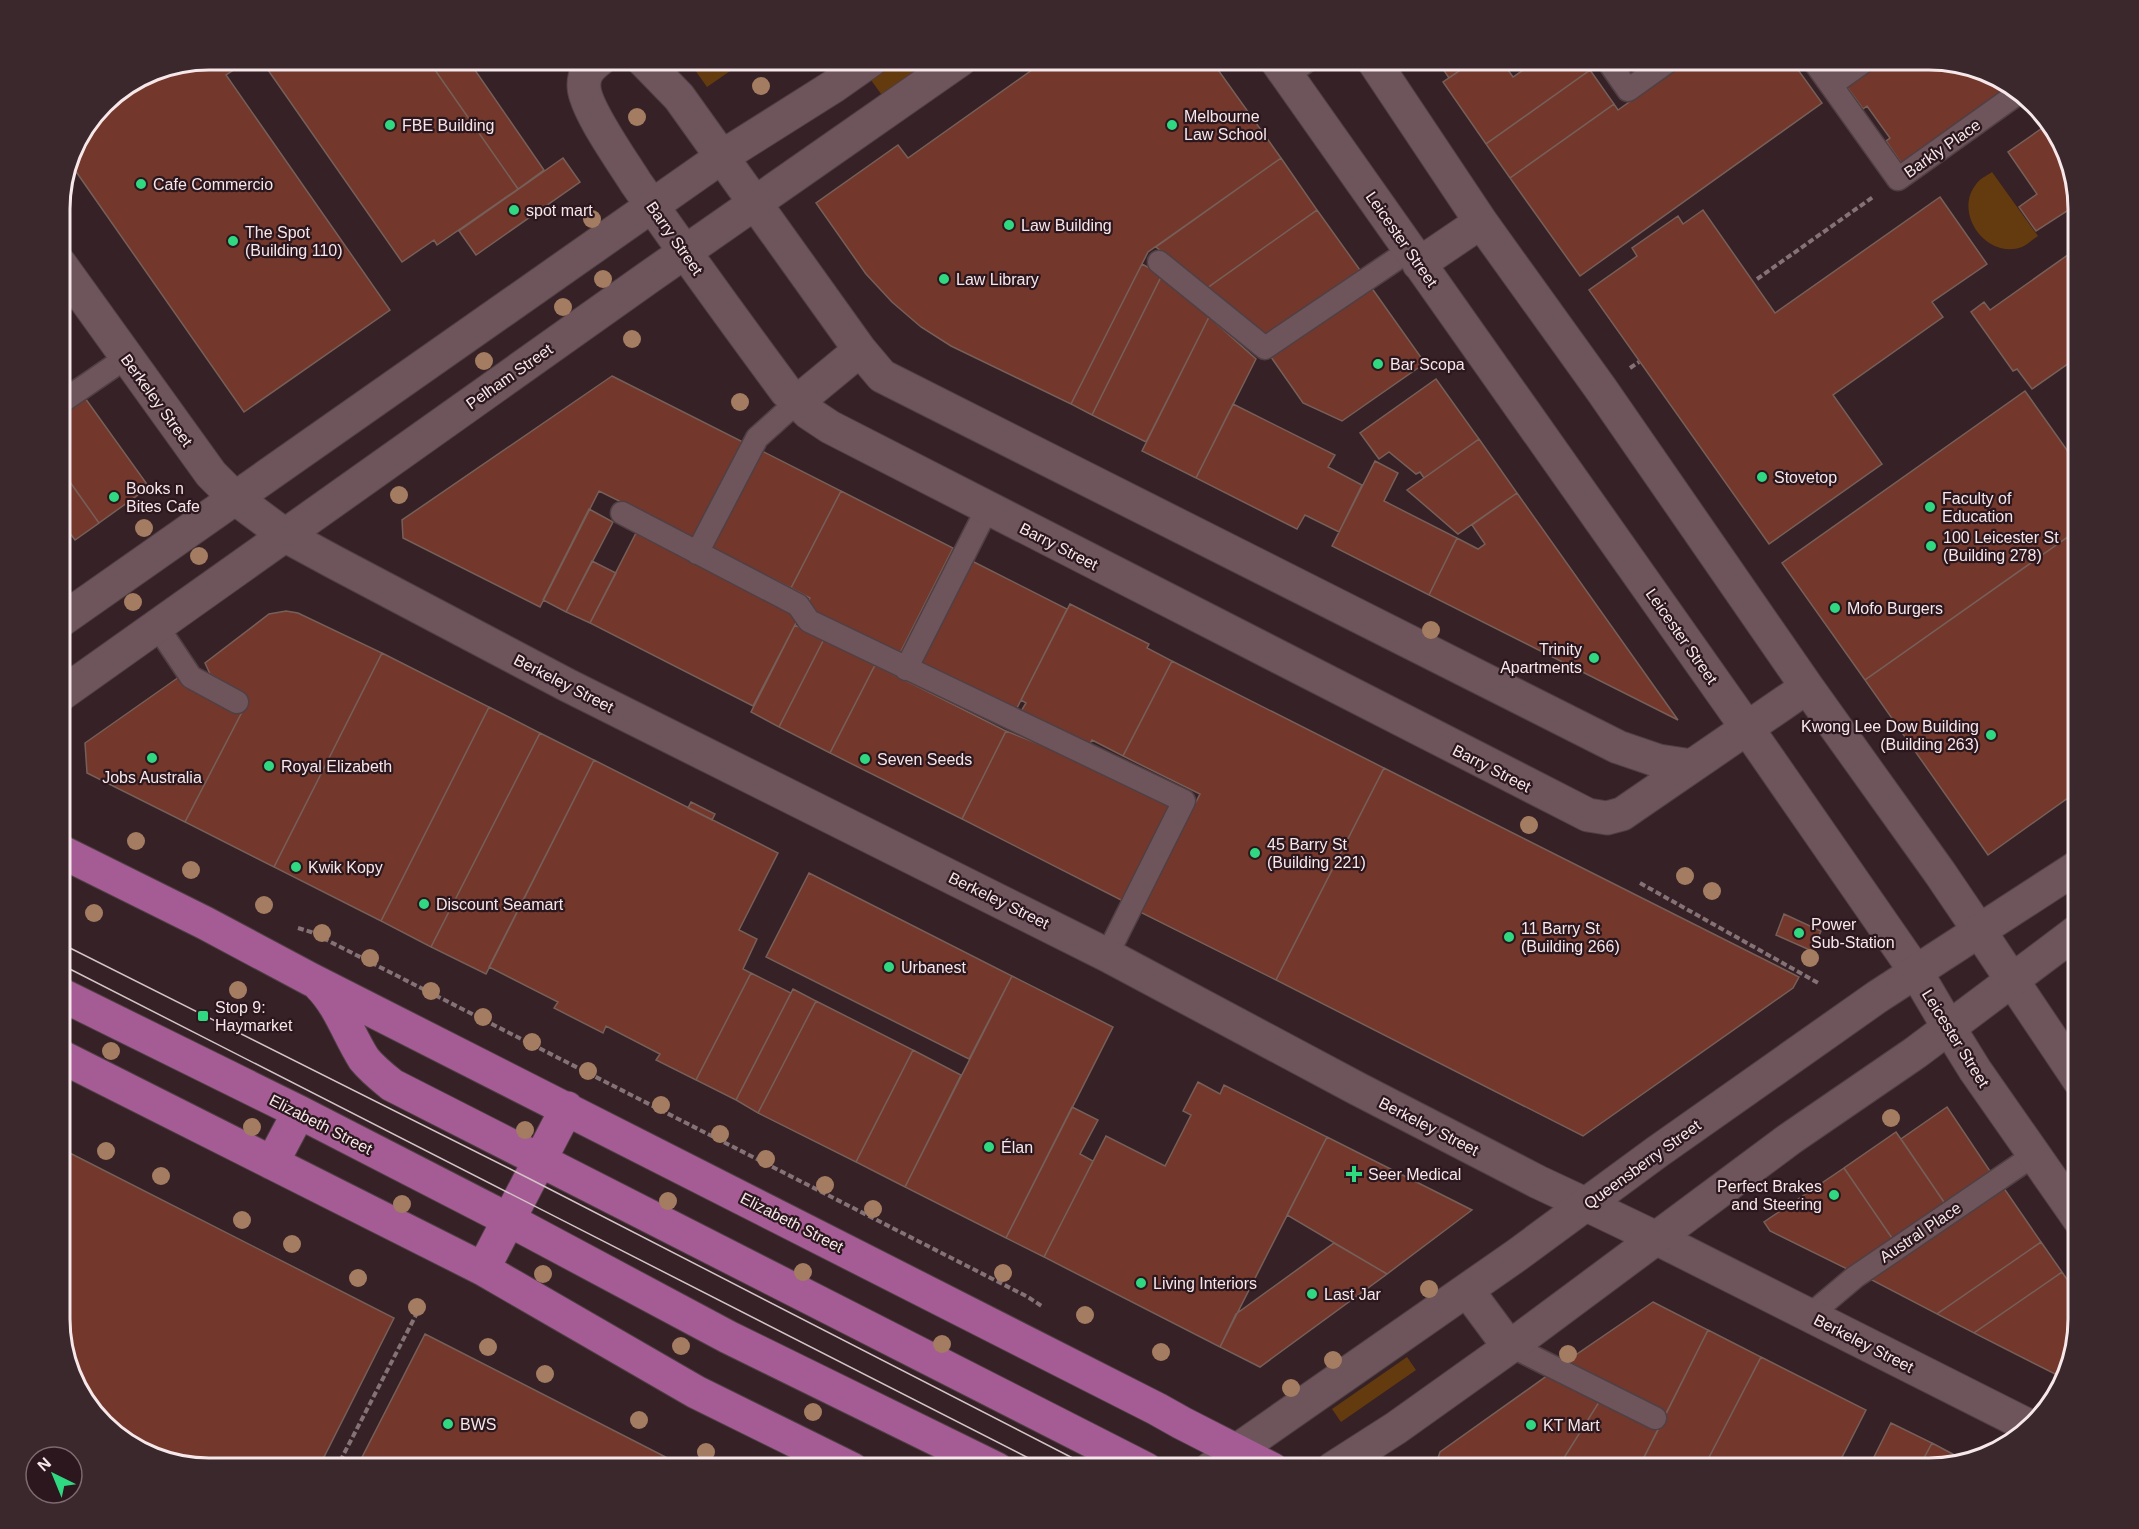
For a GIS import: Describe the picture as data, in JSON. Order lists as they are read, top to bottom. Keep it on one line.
{"streets":{"main road":["Elizabeth Street"],"street":["Barry Street","Leicester Street","Pelham Street","Berkeley Street","Queensberry Street"],"lane":["Barkly Place","Austral Place"]},"crossings":[["Barry Street","Leicester Street"],["Barry Street","Pelham Street"],["Leicester Street","Queensberry Street"],["Leicester Street","Austral Place"],["Pelham Street","Berkeley Street"],["Berkeley Street","Queensberry Street"],["Berkeley Street","Austral Place"],["Elizabeth Street","Queensberry Street"]],"places":{"other":["FBE Building","Melbourne Law School","Cafe Commercio","spot mart","Law Building","The Spot (Building 110)","Law Library","Bar Scopa","Stovetop","Books n Bites Cafe","Faculty of Education","100 Leicester St (Building 278)","Mofo Burgers","Trinity Apartments","Kwong Lee Dow Building (Building 263)","Jobs Australia","Seven Seeds","Royal Elizabeth","45 Barry St (Building 221)","Kwik Kopy","Discount Seamart","Power Sub-Station","11 Barry St (Building 266)","Urbanest","Élan","Perfect Brakes and Steering","Living Interiors","Last Jar","BWS","KT Mart"],"transit":["Stop 9: Haymarket"],"health":["Seer Medical"]},"north":"top left"}
